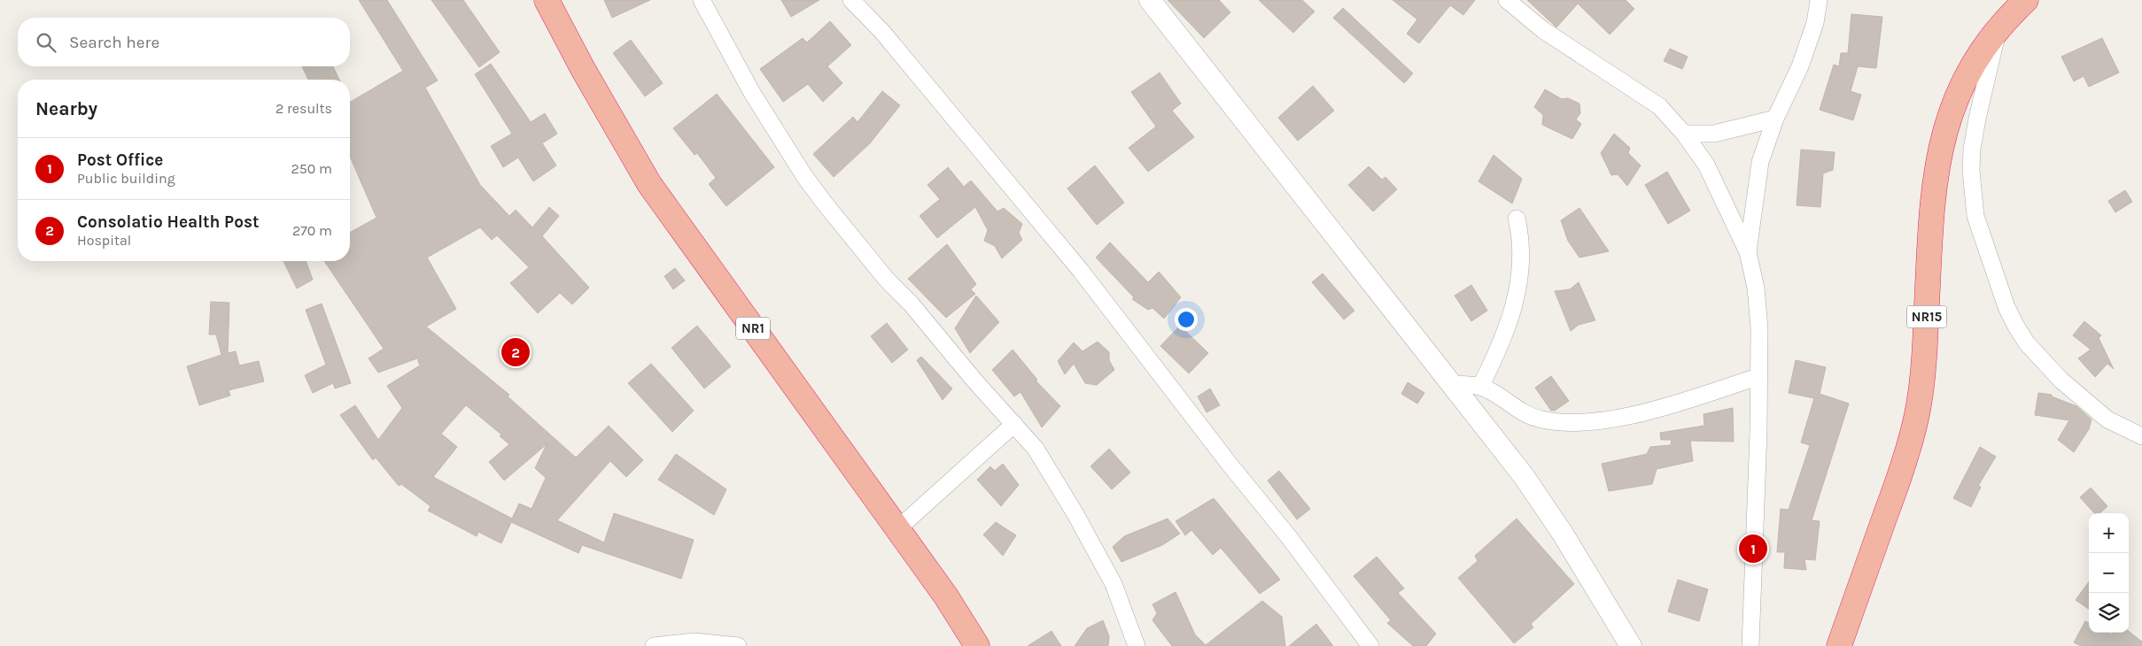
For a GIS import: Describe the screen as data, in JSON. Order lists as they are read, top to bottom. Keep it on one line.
{"streets":{"highway":["NR15","NR1"]},"page":{"search":"Search here","heading":["Nearby","2 results"],"list":[{"mark":"1","name":"Post Office","note":"Public building","value":"250 m"},{"mark":"2","name":"Consolatio Health Post","note":"Hospital","value":"270 m"}],"pins":["2","1"],"map_buttons":["+","−"]}}
